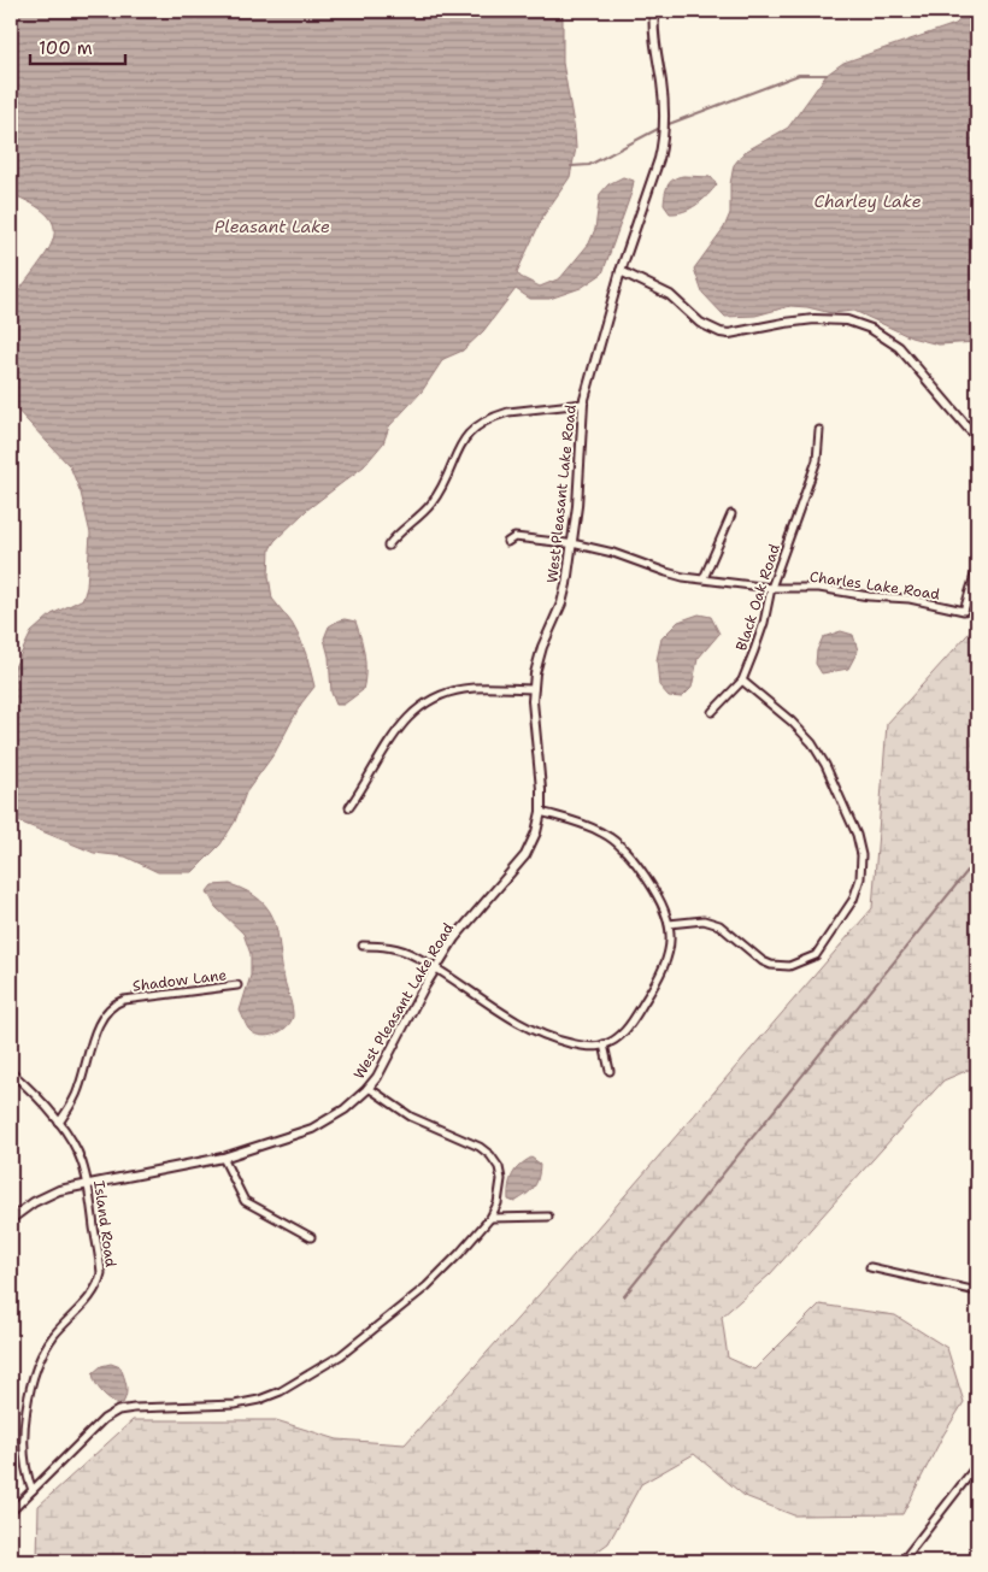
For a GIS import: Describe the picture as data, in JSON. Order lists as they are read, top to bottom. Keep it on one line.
{"streets":{"street":["West Pleasant Lake Road","Charles Lake Road","Black Oak Road","Shadow Lane","Island Road"]},"crossings":[["West Pleasant Lake Road","Charles Lake Road"],["West Pleasant Lake Road","Island Road"],["Charles Lake Road","Black Oak Road"],["Shadow Lane","Island Road"]],"water":["Charley Lake","Pleasant Lake"],"scale_bar":"100 m"}
